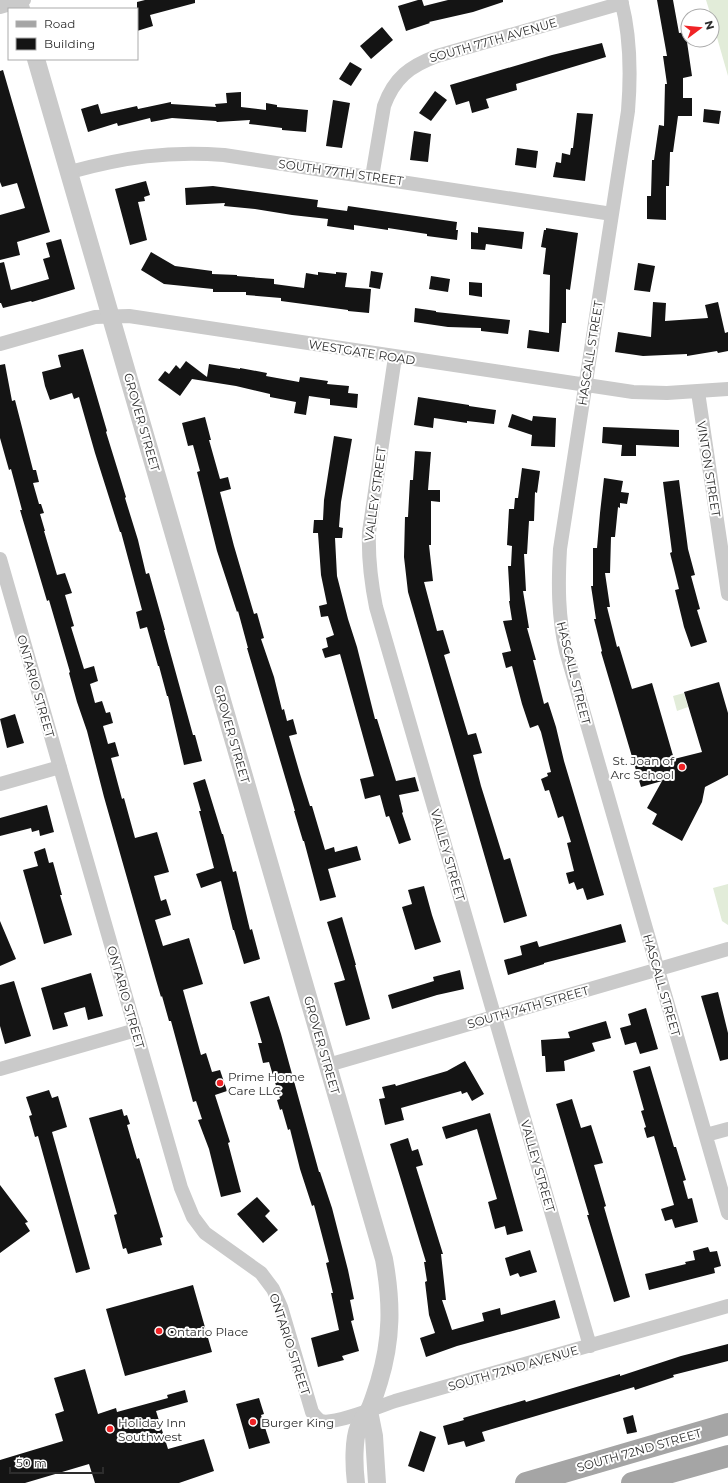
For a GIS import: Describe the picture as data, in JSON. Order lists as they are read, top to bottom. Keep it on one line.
{"streets":{"main road":["SOUTH 72ND STREET"],"street":["SOUTH 77TH AVENUE","SOUTH 77TH STREET","WESTGATE ROAD","HASCALL STREET","GROVER STREET","VINTON STREET","VALLEY STREET","ONTARIO STREET","SOUTH 74TH STREET","SOUTH 72ND AVENUE"]},"crossings":[["SOUTH 77TH AVENUE","SOUTH 77TH STREET"],["SOUTH 77TH AVENUE","HASCALL STREET"],["SOUTH 77TH STREET","HASCALL STREET"],["SOUTH 77TH STREET","GROVER STREET"],["WESTGATE ROAD","HASCALL STREET"],["WESTGATE ROAD","GROVER STREET"],["WESTGATE ROAD","VINTON STREET"],["WESTGATE ROAD","VALLEY STREET"],["HASCALL STREET","SOUTH 74TH STREET"],["GROVER STREET","SOUTH 74TH STREET"],["GROVER STREET","SOUTH 72ND AVENUE"],["VALLEY STREET","SOUTH 74TH STREET"],["VALLEY STREET","SOUTH 72ND AVENUE"],["ONTARIO STREET","SOUTH 72ND AVENUE"]],"places":["St. Joan of Arc School","Prime Home Care LLC","Ontario Place","Burger King","Holiday Inn Southwest"],"legend":["Road","Building"],"scale_bar":"50 m","north":"right"}
